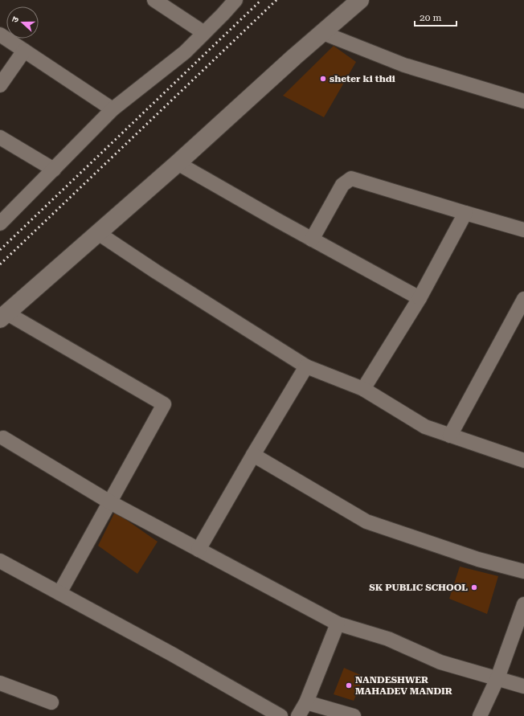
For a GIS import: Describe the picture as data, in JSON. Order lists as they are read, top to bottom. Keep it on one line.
{"places":["sheter ki thdi","SK PUBLIC SCHOOL","NANDESHWER MAHADEV MANDIR"],"scale_bar":"20 m","north":"left"}
